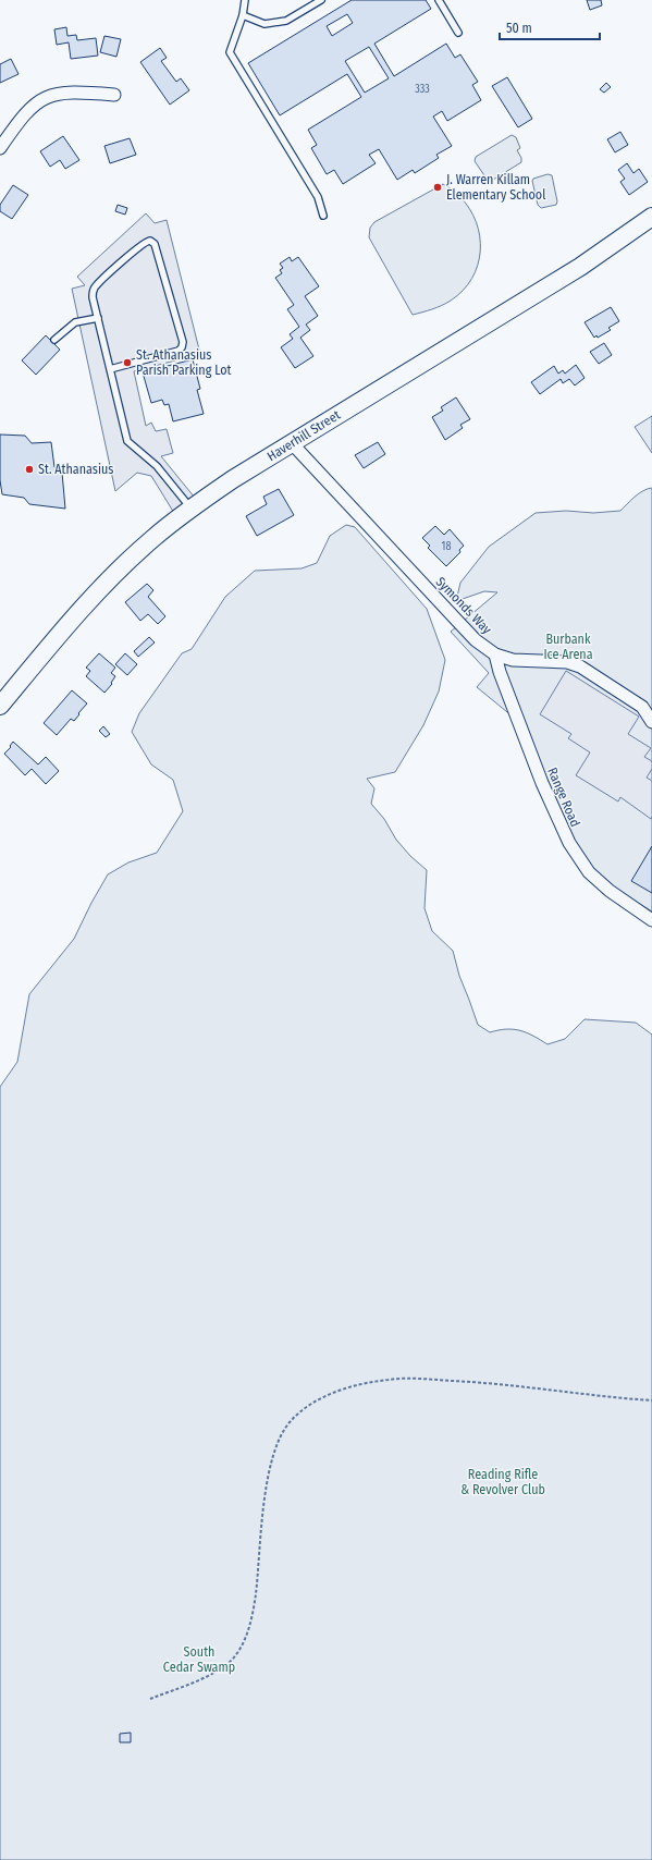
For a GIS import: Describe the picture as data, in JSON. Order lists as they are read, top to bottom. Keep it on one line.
{"streets":{"street":["Haverhill Street","Symonds Way","Range Road"]},"crossings":[["Haverhill Street","Symonds Way"],["Symonds Way","Range Road"]],"parks":["Burbank Ice Arena","Reading Rifle & Revolver Club","South Cedar Swamp"],"places":["J. Warren Killam Elementary School","St. Athanasius Parish Parking Lot","St. Athanasius"],"house_numbers":["333","18"],"scale_bar":"50 m"}
